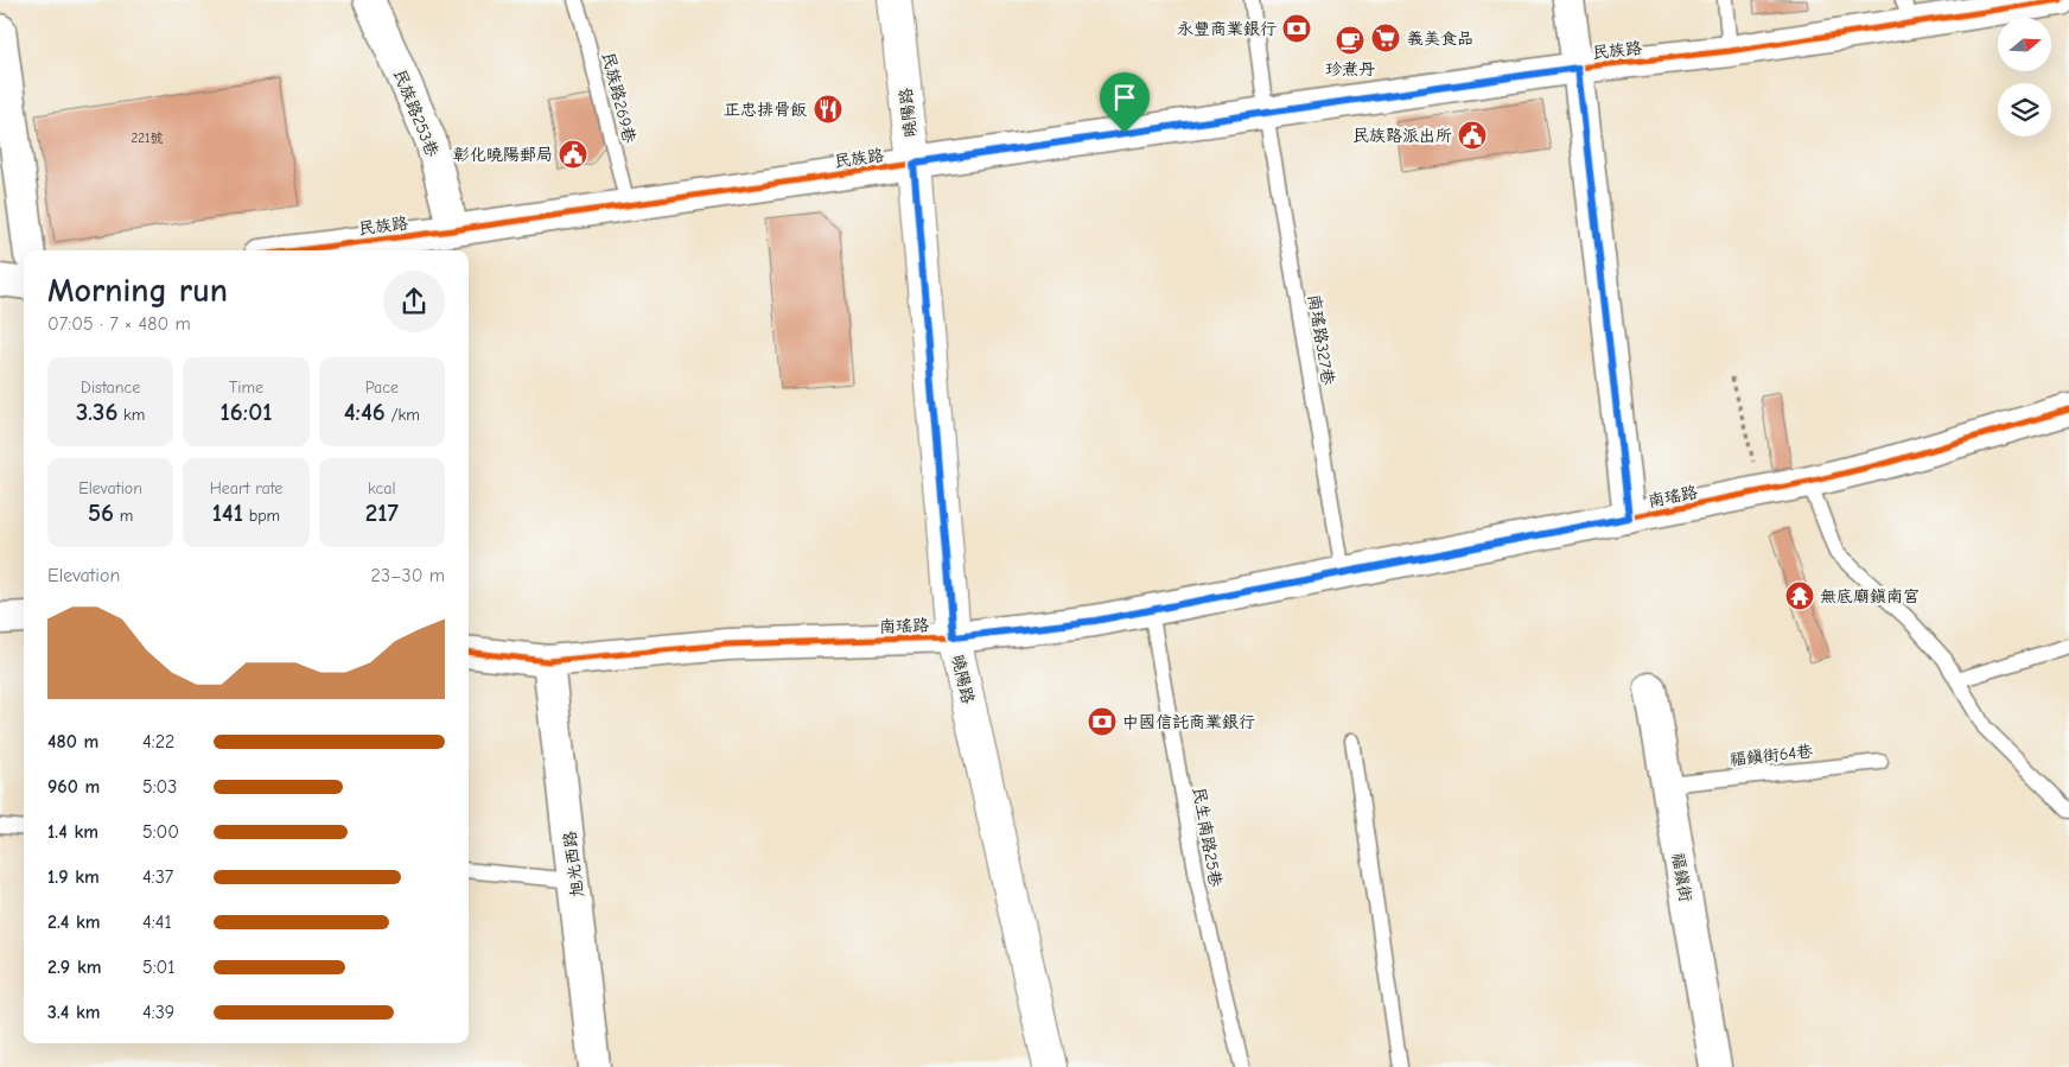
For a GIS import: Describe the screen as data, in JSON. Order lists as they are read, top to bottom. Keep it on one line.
{"streets":{"street":["民族路","民族路253巷","曉陽路","南瑤路","旭光西路","福鎮街"],"lane":["民族路269巷","南瑤路327巷","福鎮街64巷","民生南路25巷"]},"crossings":[["民族路","民族路269巷"],["民族路","民族路253巷"],["民族路","曉陽路"],["民族路","南瑤路327巷"],["曉陽路","南瑤路"],["南瑤路327巷","南瑤路"],["南瑤路","民生南路25巷"],["南瑤路","旭光西路"],["福鎮街64巷","福鎮街"]],"places":{"bank":["永豐商業銀行","中國信託商業銀行"],"supermarket":["義美食品"],"cafe":["珍煮丹"],"restaurant":["正忠排骨飯"],"public building":["民族路派出所","彰化曉陽郵局"],"temple":["無底廟鎮南宮"]},"house_numbers":["221號"],"north":"right","page":{"heading":["Morning run","07:05 · 7 × 480 m"],"stats":[["Distance","3.36 km"],["Time","16:01"],["Pace","4:46 /km"],["Elevation","56 m"],["Heart rate","141 bpm"],["kcal","217"]],"chart":["Elevation","23–30 m"],"list":[{"name":"480 m","note":"4:22"},{"name":"960 m","note":"5:03"},{"name":"1.4 km","note":"5:00"},{"name":"1.9 km","note":"4:37"},{"name":"2.4 km","note":"4:41"},{"name":"2.9 km","note":"5:01"},{"name":"3.4 km","note":"4:39"}]}}
